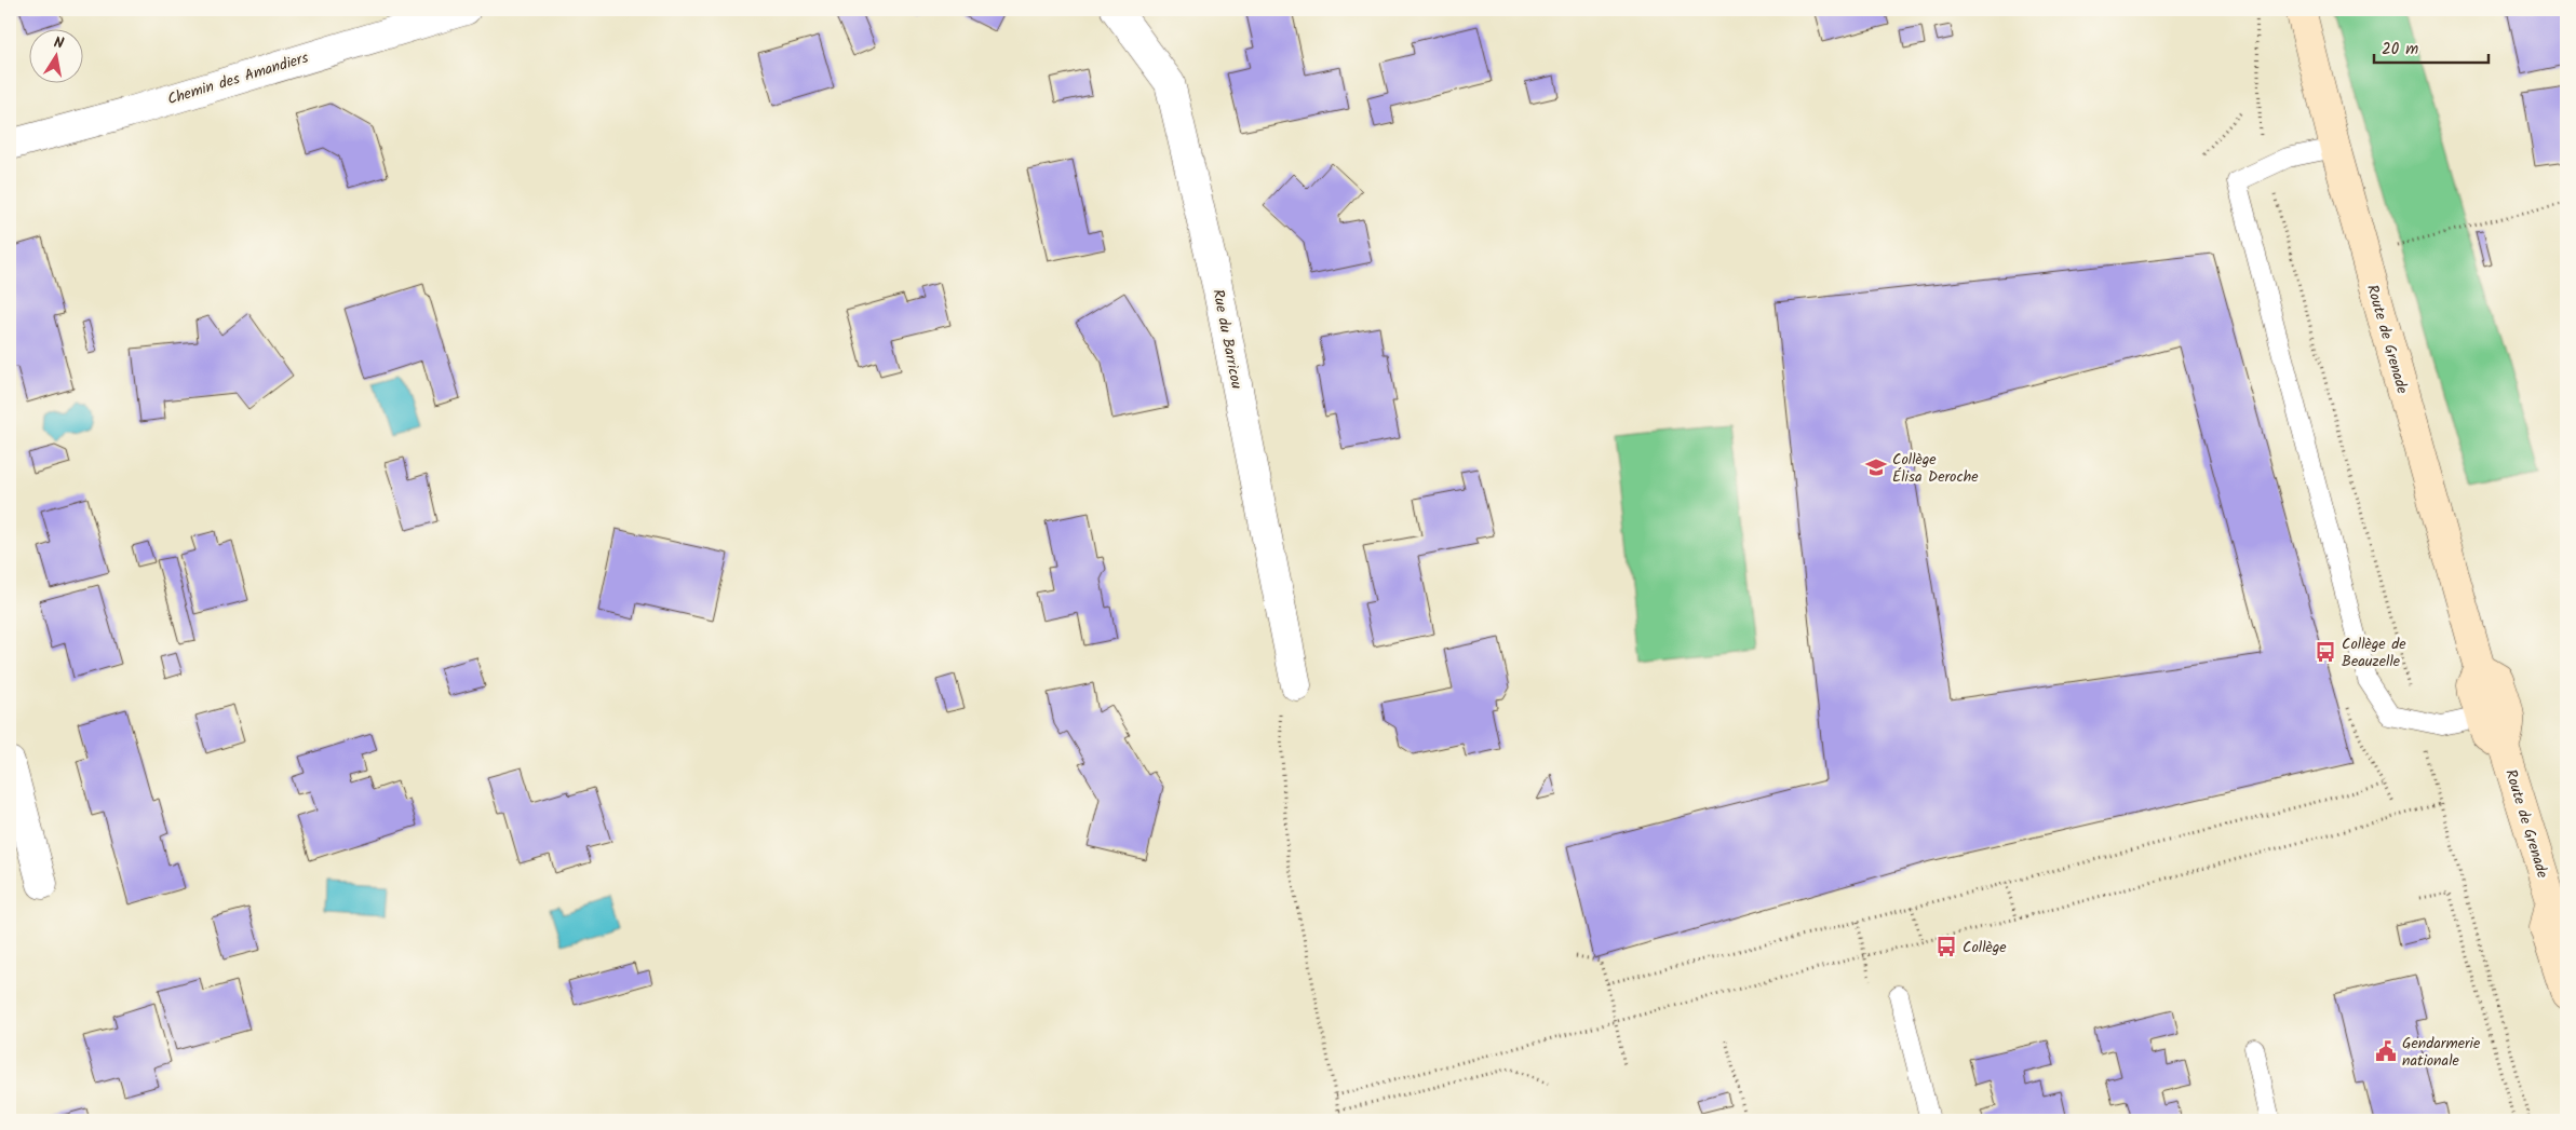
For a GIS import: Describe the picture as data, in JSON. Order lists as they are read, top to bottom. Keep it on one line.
{"streets":{"main road":["Route de Grenade"],"street":["Chemin des Amandiers","Rue du Barricou"]},"places":{"school or university":["Collège Élisa Deroche"],"bus stop":["Collège de Beauzelle","Collège"],"public building":["Gendarmerie nationale"]},"scale_bar":"20 m","north":"top"}
